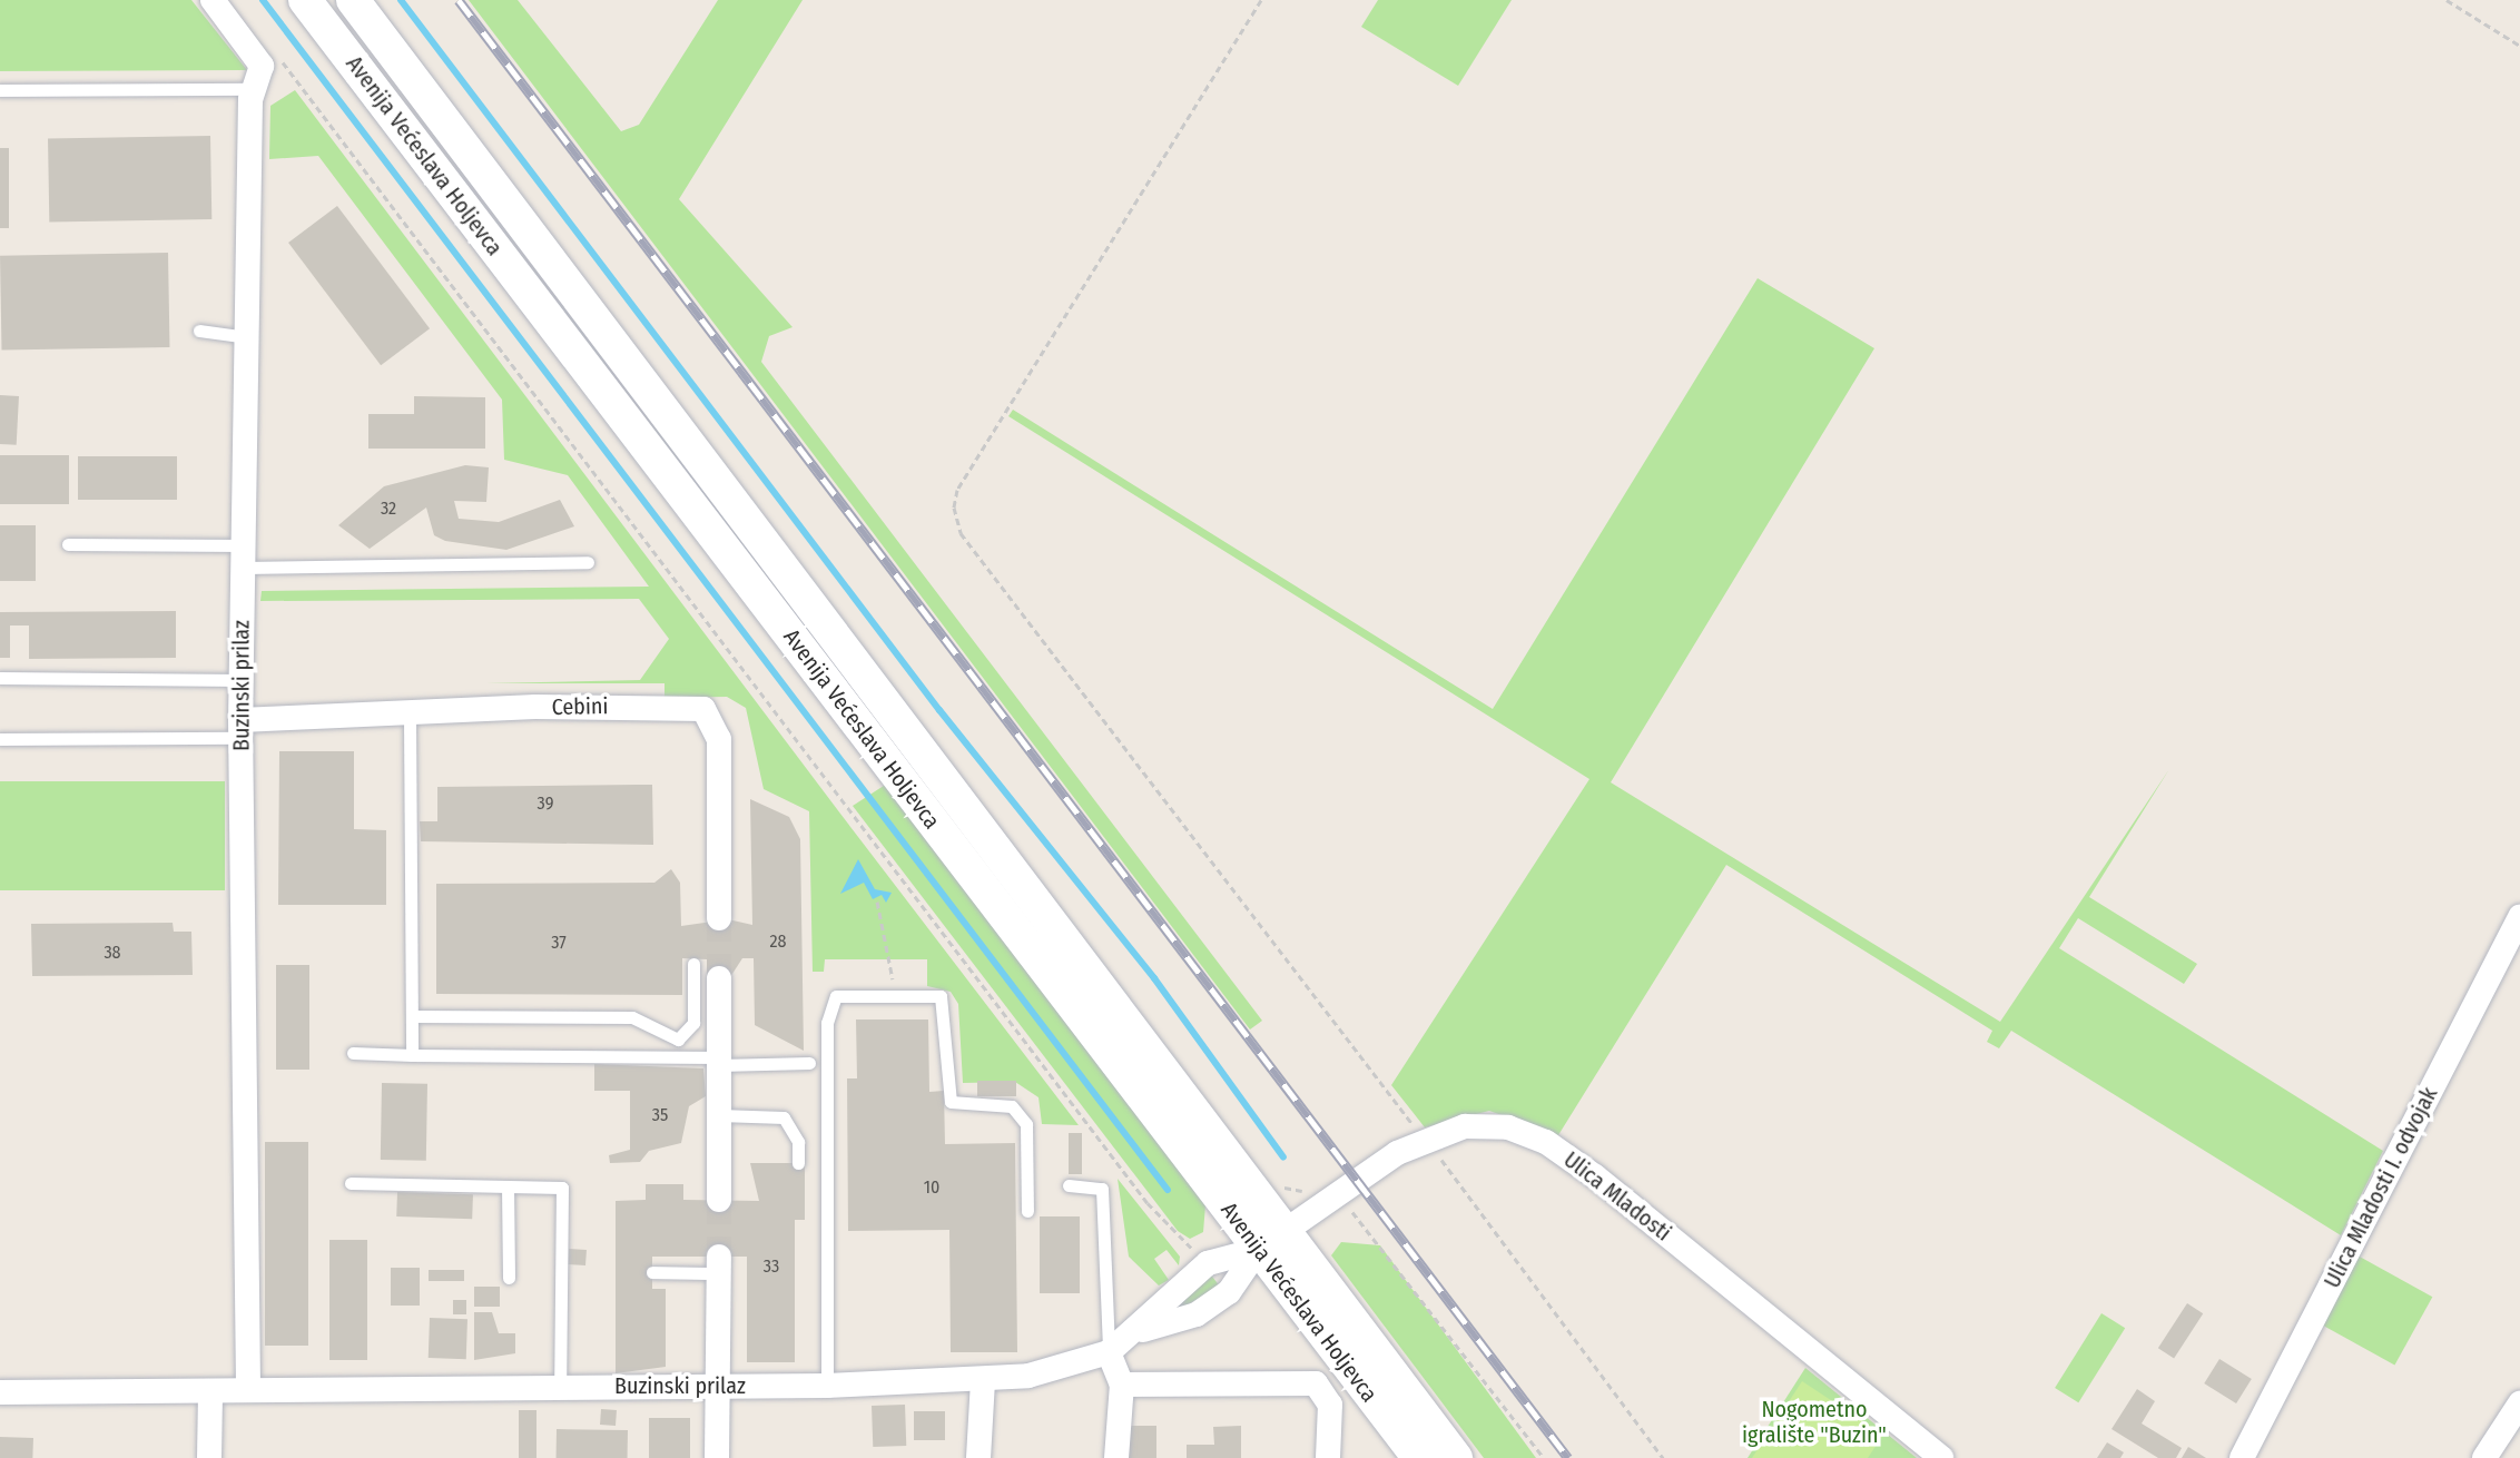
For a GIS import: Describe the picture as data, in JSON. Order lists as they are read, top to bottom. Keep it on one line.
{"streets":{"main road":["Avenija Većeslava Holjevca"],"street":["Buzinski prilaz","Cebini","Ulica Mladosti I. odvojak","Ulica Mladosti"]},"crossings":[["Avenija Većeslava Holjevca","Buzinski prilaz"],["Avenija Većeslava Holjevca","Ulica Mladosti"],["Buzinski prilaz","Cebini"],["Buzinski prilaz","Ulica Mladosti"]],"parks":["Nogometno igralište \"Buzin\""],"house_numbers":["32","39","28","37","38","35","10","33"]}
